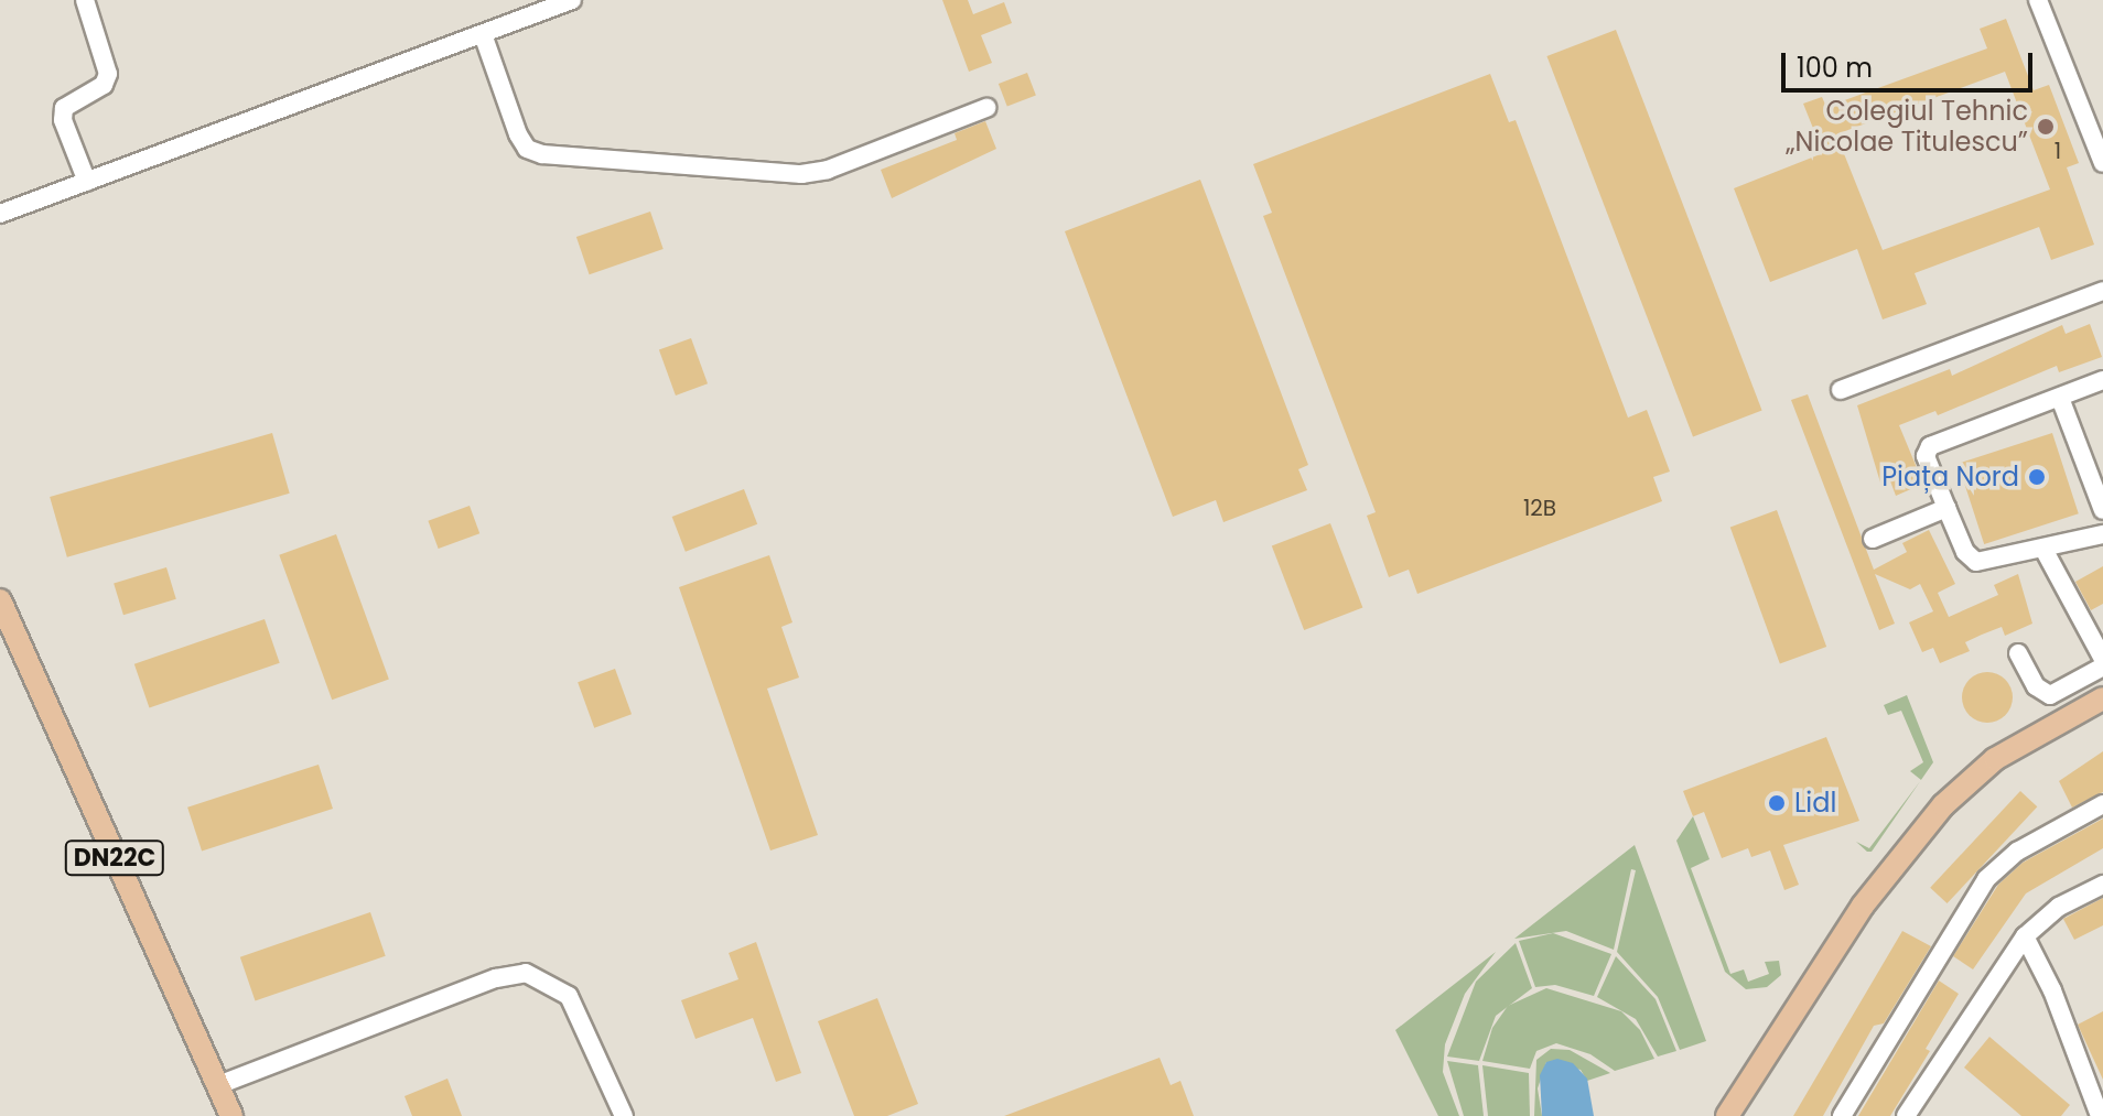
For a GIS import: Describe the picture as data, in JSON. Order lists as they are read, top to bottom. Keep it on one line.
{"streets":{"main road":["DN22C"]},"places":["Colegiul Tehnic „Nicolae Titulescu”","Piața Nord","Lidl"],"house_numbers":["1","12B"],"scale_bar":"100 m"}
